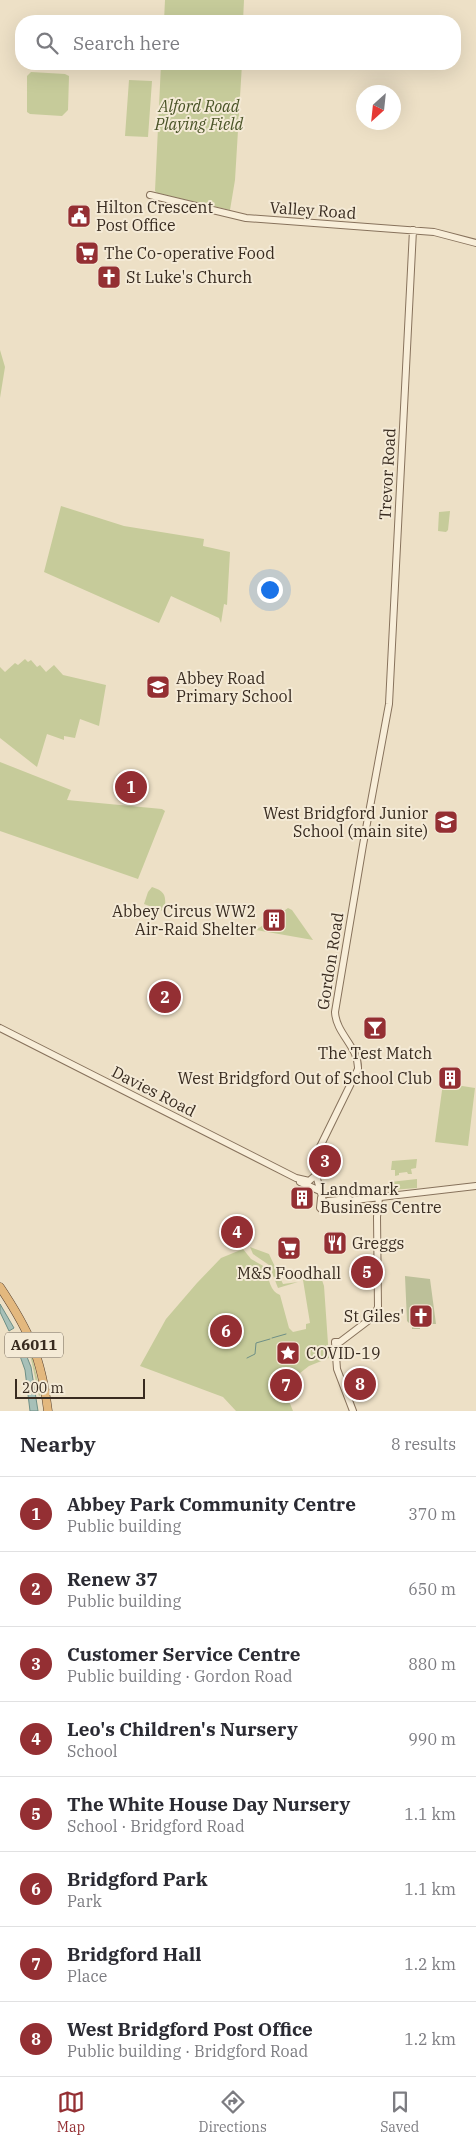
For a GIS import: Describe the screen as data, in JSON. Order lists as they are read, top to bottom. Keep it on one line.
{"streets":{"highway":["A6011"],"street":["Valley Road","Trevor Road","Gordon Road","Davies Road"]},"crossings":[["Valley Road","Trevor Road"],["Trevor Road","Gordon Road"],["Gordon Road","Davies Road"]],"parks":["Alford Road Playing Field"],"places":{"public building":["Hilton Crescent Post Office"],"supermarket":["The Co-operative Food","M&S Foodhall"],"church":["St Luke's Church","St Giles'"],"school or university":["Abbey Road Primary School","West Bridgford Junior School (main site)"],"building":["Abbey Circus WW2 Air-Raid Shelter","West Bridgford Out of School Club","Landmark Business Centre"],"bar":["The Test Match"],"restaurant":["Greggs"],"place":["COVID-19"]},"scale_bar":"200 m","north":"bottom left","page":{"search":"Search here","pins":["1","2","3","4","5","6","8","7"],"scale":"200 m","heading":["Nearby","8 results"],"list":[{"mark":"1","name":"Abbey Park Community Centre","note":"Public building","value":"370 m"},{"mark":"2","name":"Renew 37","note":"Public building","value":"650 m"},{"mark":"3","name":"Customer Service Centre","note":"Public building · Gordon Road","value":"880 m"},{"mark":"4","name":"Leo's Children's Nursery","note":"School","value":"990 m"},{"mark":"5","name":"The White House Day Nursery","note":"School · Bridgford Road","value":"1.1 km"},{"mark":"6","name":"Bridgford Park","note":"Park","value":"1.1 km"},{"mark":"7","name":"Bridgford Hall","note":"Place","value":"1.2 km"},{"mark":"8","name":"West Bridgford Post Office","note":"Public building · Bridgford Road","value":"1.2 km"}],"nav":["Map","Directions","Saved"]}}
